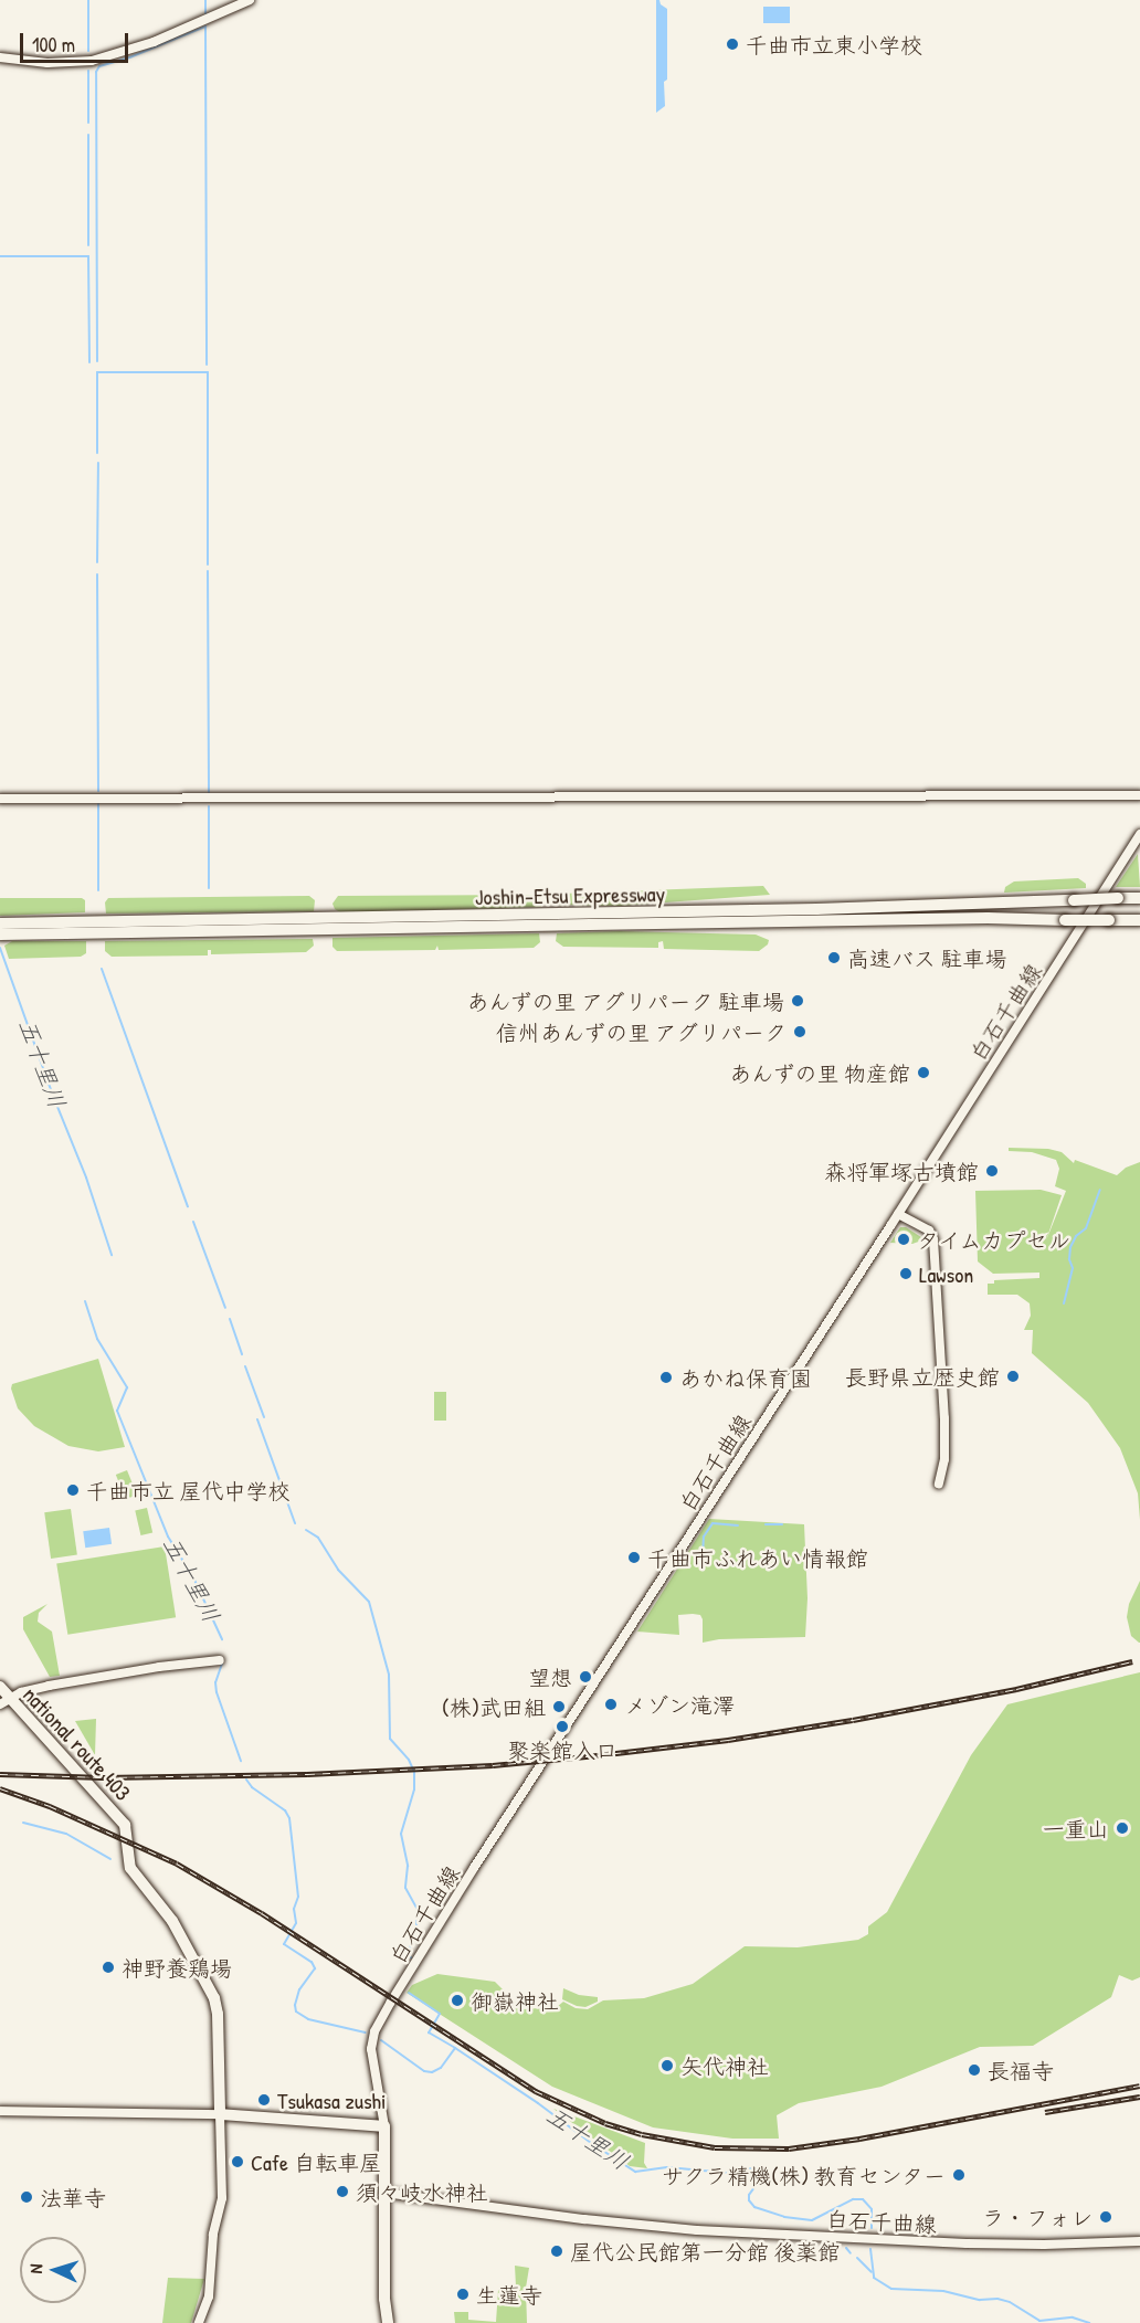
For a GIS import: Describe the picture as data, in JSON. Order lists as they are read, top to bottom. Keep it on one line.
{"streets":{"highway":["Joshin-Etsu Expressway","national route 403"],"main road":["白石千曲線"]},"water":["五十里川"],"places":["千曲市立東小学校","高速バス 駐車場","あんずの里 アグリパーク 駐車場","信州あんずの里 アグリパーク","あんずの里 物産館","森将軍塚古墳館","タイムカプセル","Lawson","長野県立歴史館","あかね保育園","千曲市立 屋代中学校","千曲市ふれあい情報館","望想","メゾン滝澤","(株)武田組","聚楽館入口","一重山","神野養鶏場","御嶽神社","矢代神社","長福寺","Tsukasa zushi","Cafe 自転車屋","サクラ精機(株) 教育センター","須々岐水神社","法華寺","ラ・フォレ","屋代公民館第一分館 後薬館","生蓮寺"],"scale_bar":"100 m","north":"left"}
